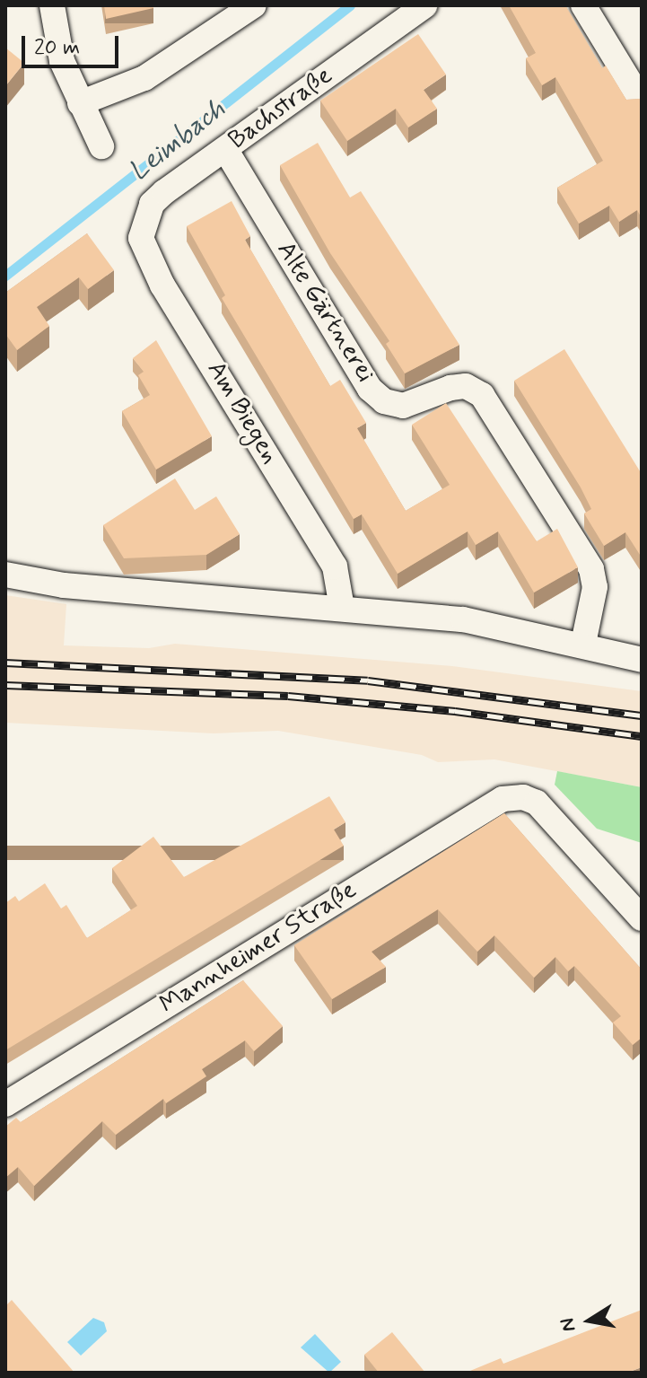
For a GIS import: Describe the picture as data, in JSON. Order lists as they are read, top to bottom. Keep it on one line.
{"streets":{"street":["Bachstraße","Alte Gärtnerei","Am Biegen","Mannheimer Straße"]},"crossings":[["Bachstraße","Alte Gärtnerei"],["Bachstraße","Am Biegen"]],"water":["Leimbach"],"scale_bar":"20 m","north":"left"}
